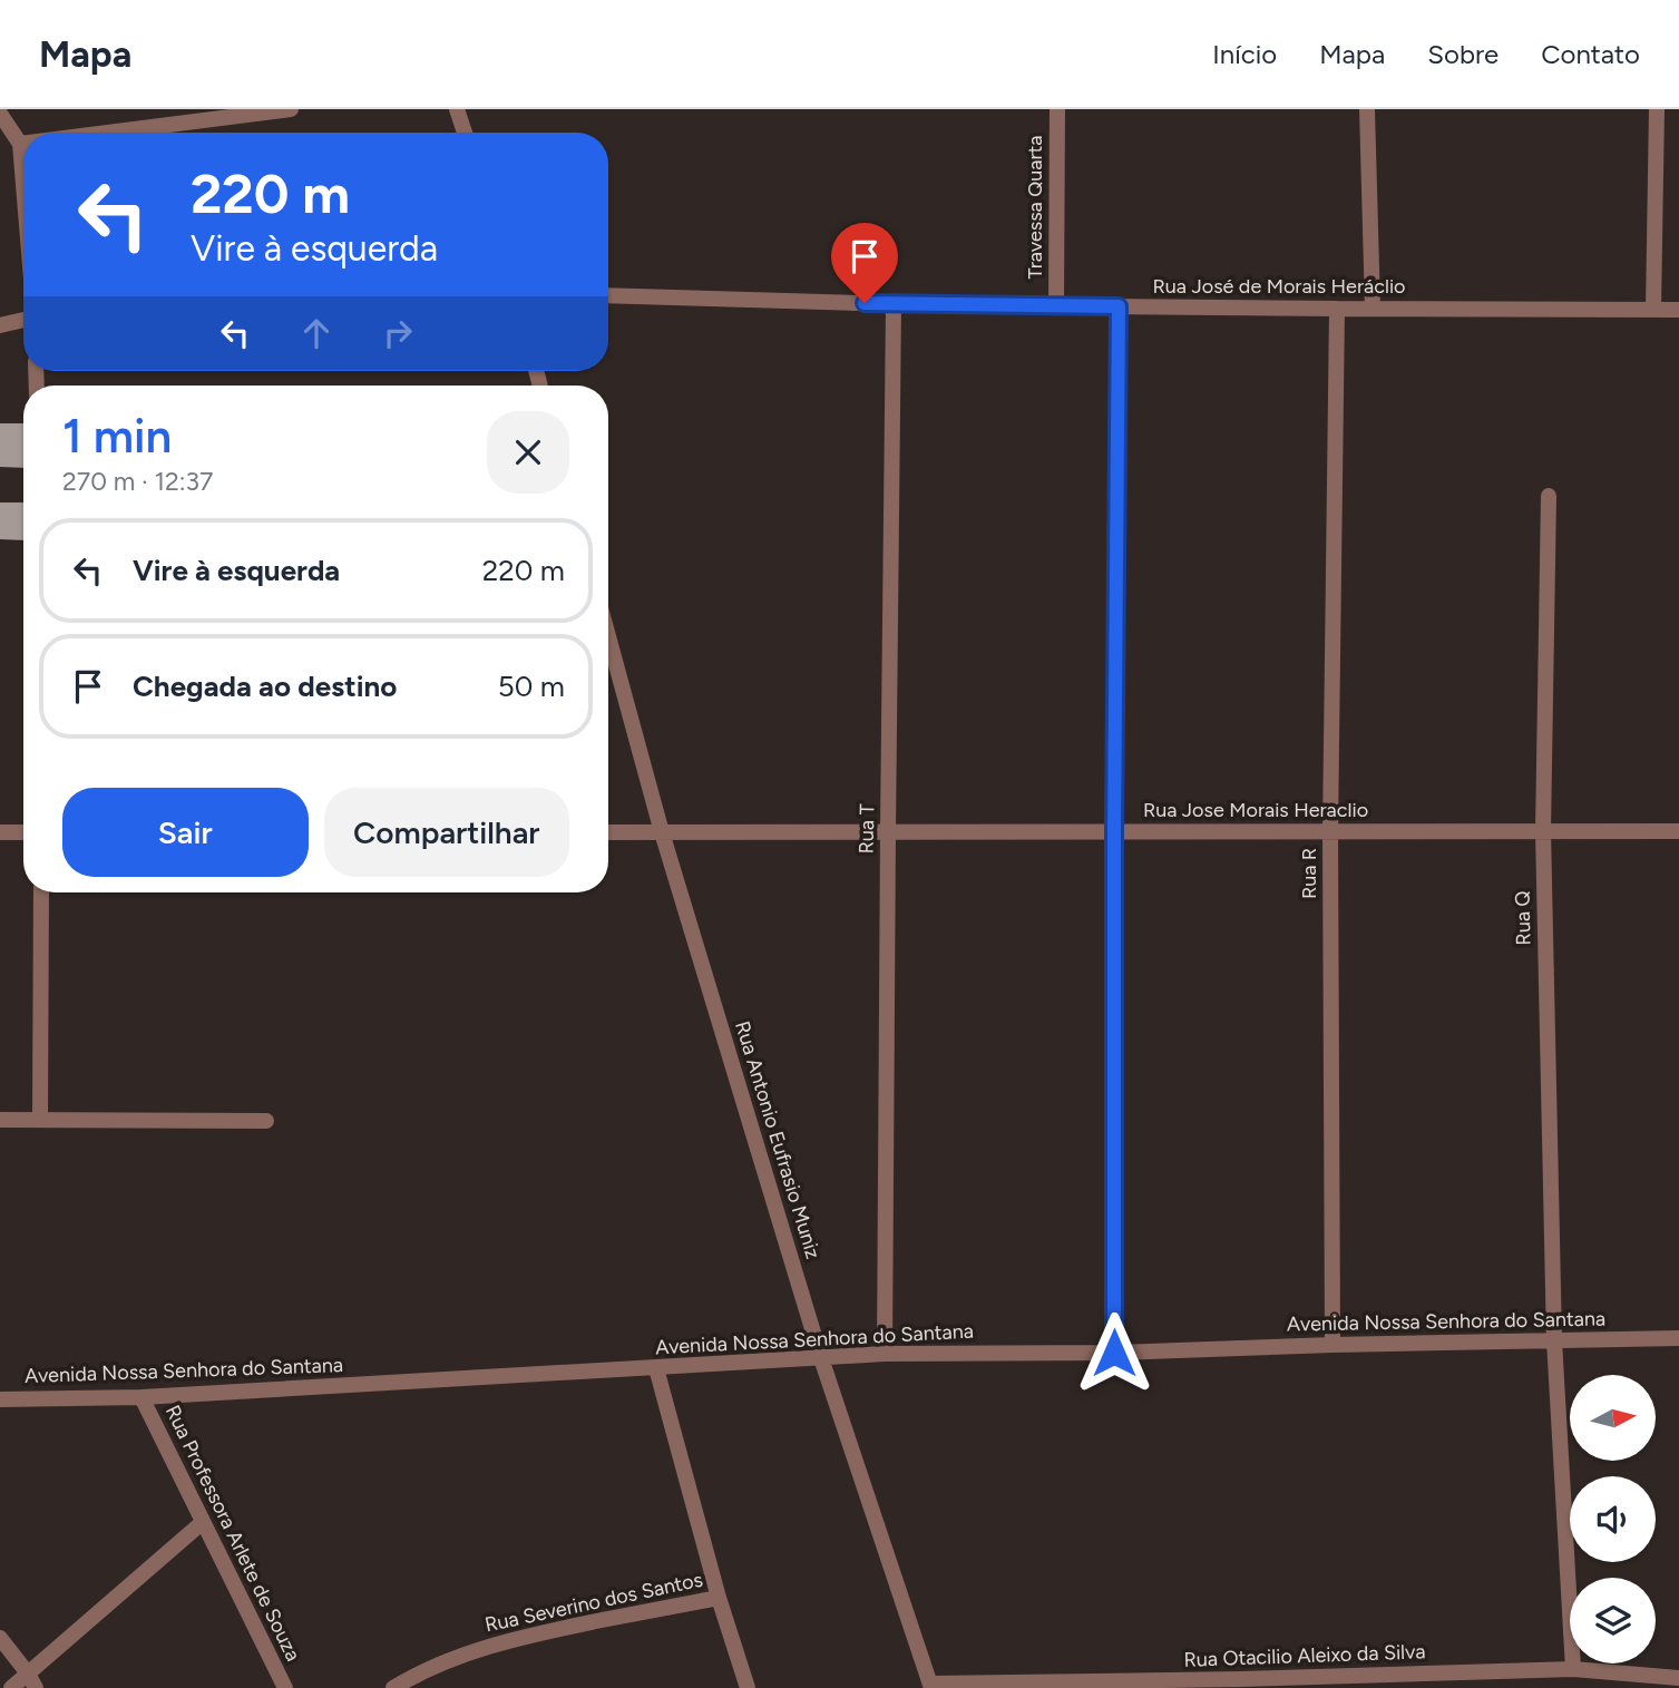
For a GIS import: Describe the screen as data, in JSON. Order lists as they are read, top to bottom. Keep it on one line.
{"streets":{"street":["Travessa Quarta","Rua José de Morais Heráclio","Rua Jose Morais Heraclio","Rua T","Rua R","Rua Q","Rua Antonio Eufrasio Muniz","Avenida Nossa Senhora do Santana","Rua Professora Arlete de Souza","Rua Severino dos Santos","Rua Otacilio Aleixo da Silva"]},"crossings":[["Travessa Quarta","Rua José de Morais Heráclio"],["Rua José de Morais Heráclio","Rua T"],["Rua José de Morais Heráclio","Rua R"],["Rua Jose Morais Heraclio","Rua T"],["Rua Jose Morais Heraclio","Rua R"],["Rua Jose Morais Heraclio","Rua Q"],["Rua Jose Morais Heraclio","Rua Antonio Eufrasio Muniz"],["Rua T","Avenida Nossa Senhora do Santana"],["Rua R","Avenida Nossa Senhora do Santana"],["Rua Q","Avenida Nossa Senhora do Santana"],["Rua Q","Rua Otacilio Aleixo da Silva"],["Rua Antonio Eufrasio Muniz","Avenida Nossa Senhora do Santana"],["Rua Antonio Eufrasio Muniz","Rua Otacilio Aleixo da Silva"],["Avenida Nossa Senhora do Santana","Rua Professora Arlete de Souza"]],"north":"right","page":{"header":"Mapa","nav":["Início","Mapa","Sobre","Contato"],"turn":["220 m","Vire à esquerda"],"heading":["1 min","270 m · 12:37"],"list":[{"name":"Vire à esquerda","value":"220 m"},{"name":"Chegada ao destino","value":"50 m"}],"buttons":["Sair","Compartilhar"]}}
